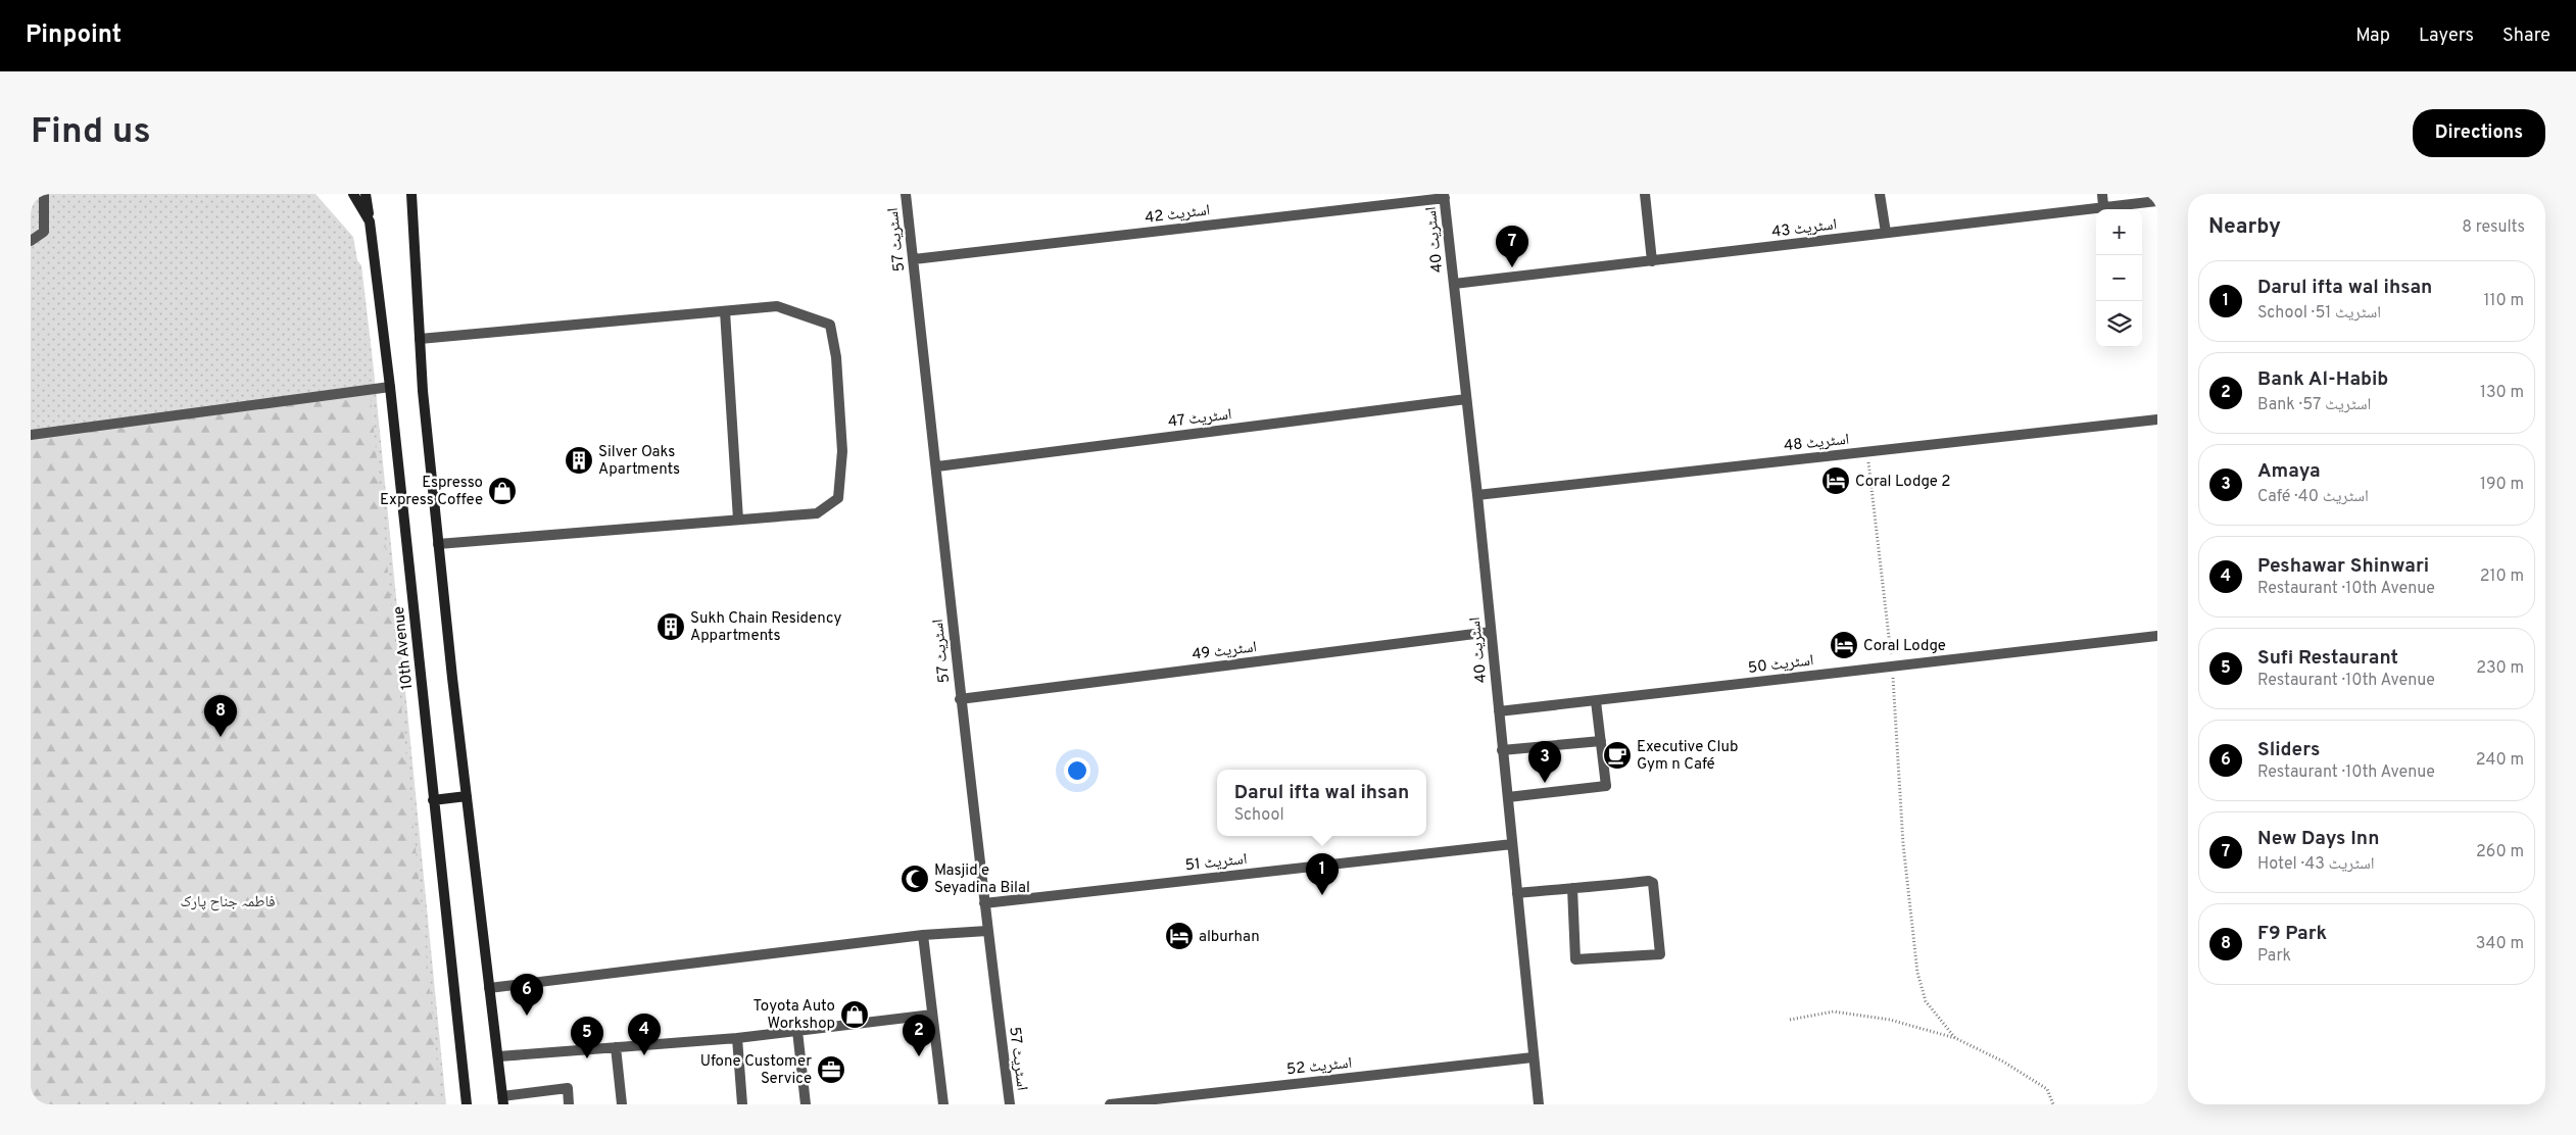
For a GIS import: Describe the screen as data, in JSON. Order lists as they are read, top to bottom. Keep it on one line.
{"streets":{"main road":["10th Avenue"],"street":["اسٹریٹ 42","اسٹریٹ 43","اسٹریٹ 57","اسٹریٹ 40","اسٹریٹ 47","اسٹریٹ 48","اسٹریٹ 49","اسٹریٹ 50","اسٹریٹ 51","اسٹریٹ 52"]},"crossings":[["اسٹریٹ 42","اسٹریٹ 57"],["اسٹریٹ 42","اسٹریٹ 40"],["اسٹریٹ 43","اسٹریٹ 40"],["اسٹریٹ 57","اسٹریٹ 47"],["اسٹریٹ 57","اسٹریٹ 49"],["اسٹریٹ 57","اسٹریٹ 51"],["اسٹریٹ 40","اسٹریٹ 47"],["اسٹریٹ 40","اسٹریٹ 48"],["اسٹریٹ 40","اسٹریٹ 49"],["اسٹریٹ 40","اسٹریٹ 50"],["اسٹریٹ 40","اسٹریٹ 51"],["اسٹریٹ 40","اسٹریٹ 52"]],"parks":["فاطمہ جناح پارک"],"places":{"building":["Silver Oaks Apartments","Sukh Chain Residency Appartments"],"hotel":["Coral Lodge 2","Coral Lodge","alburhan"],"shop":["Espresso Express Coffee","Toyota Auto Workshop"],"cafe":["Executive Club Gym n Café"],"mosque":["Masjid e Seyadina Bilal"],"office":["Ufone Customer Service"]},"page":{"header":"Pinpoint","nav":["Map","Layers","Share"],"buttons":"Directions","title":"Find us","heading":["Nearby","8 results"],"map_buttons":["+","−"],"pins":["7","8","3","1","6","4","2","5"],"list":[{"mark":"1","name":"Darul ifta wal ihsan","note":"School · اسٹریٹ 51","value":"110 m"},{"mark":"2","name":"Bank Al-Habib","note":"Bank · اسٹریٹ 57","value":"130 m"},{"mark":"3","name":"Amaya","note":"Café · اسٹریٹ 40","value":"190 m"},{"mark":"4","name":"Peshawar Shinwari","note":"Restaurant · 10th Avenue","value":"210 m"},{"mark":"5","name":"Sufi Restaurant","note":"Restaurant · 10th Avenue","value":"230 m"},{"mark":"6","name":"Sliders","note":"Restaurant · 10th Avenue","value":"240 m"},{"mark":"7","name":"New Days Inn","note":"Hotel · اسٹریٹ 43","value":"260 m"},{"mark":"8","name":"F9 Park","note":"Park","value":"340 m"}],"popup":["Darul ifta wal ihsan","School"]}}
